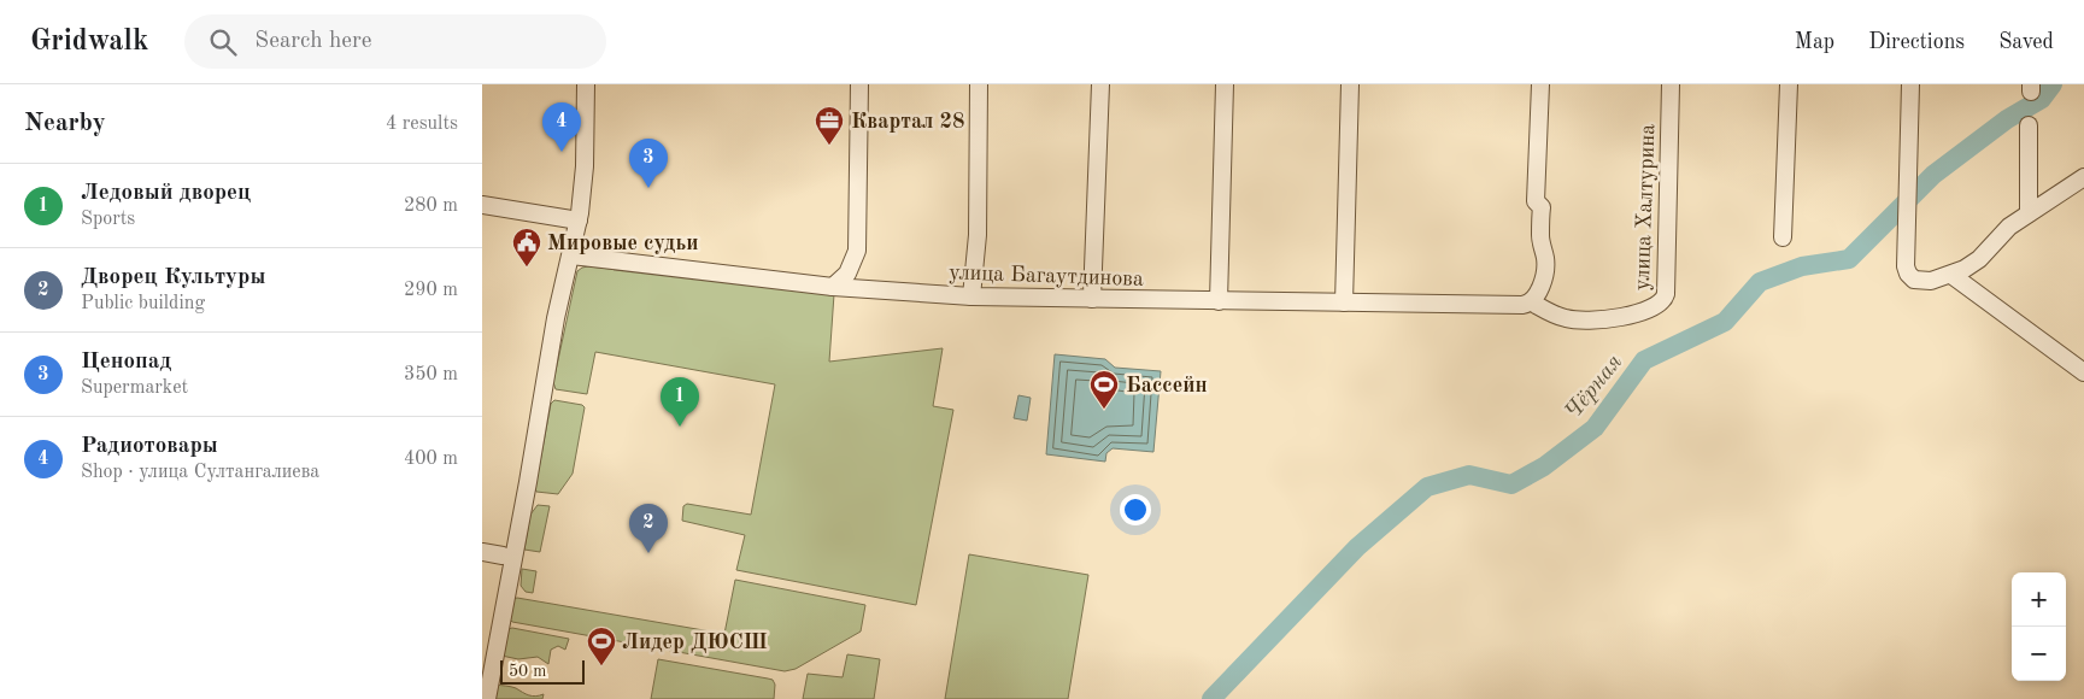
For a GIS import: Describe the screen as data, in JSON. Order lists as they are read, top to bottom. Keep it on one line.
{"streets":{"street":["улица Халтурина","улица Багаутдинова"]},"crossings":[["улица Халтурина","улица Багаутдинова"]],"water":["Чёрная"],"places":{"office":["Квартал 28"],"public building":["Мировые судьи"],"sports":["Бассейн","Лидер ДЮСШ"]},"scale_bar":"50 m","page":{"header":"Gridwalk","search":"Search here","nav":["Map","Directions","Saved"],"heading":["Nearby","4 results"],"pins":["4","3","1","2"],"list":[{"mark":"1","name":"Ледовый дворец","note":"Sports","value":"280 m"},{"mark":"2","name":"Дворец Культуры","note":"Public building","value":"290 m"},{"mark":"3","name":"Ценопад","note":"Supermarket","value":"350 m"},{"mark":"4","name":"Радиотовары","note":"Shop · улица Султангалиева","value":"400 m"}],"map_buttons":["+","−"],"scale":"50 m"}}
